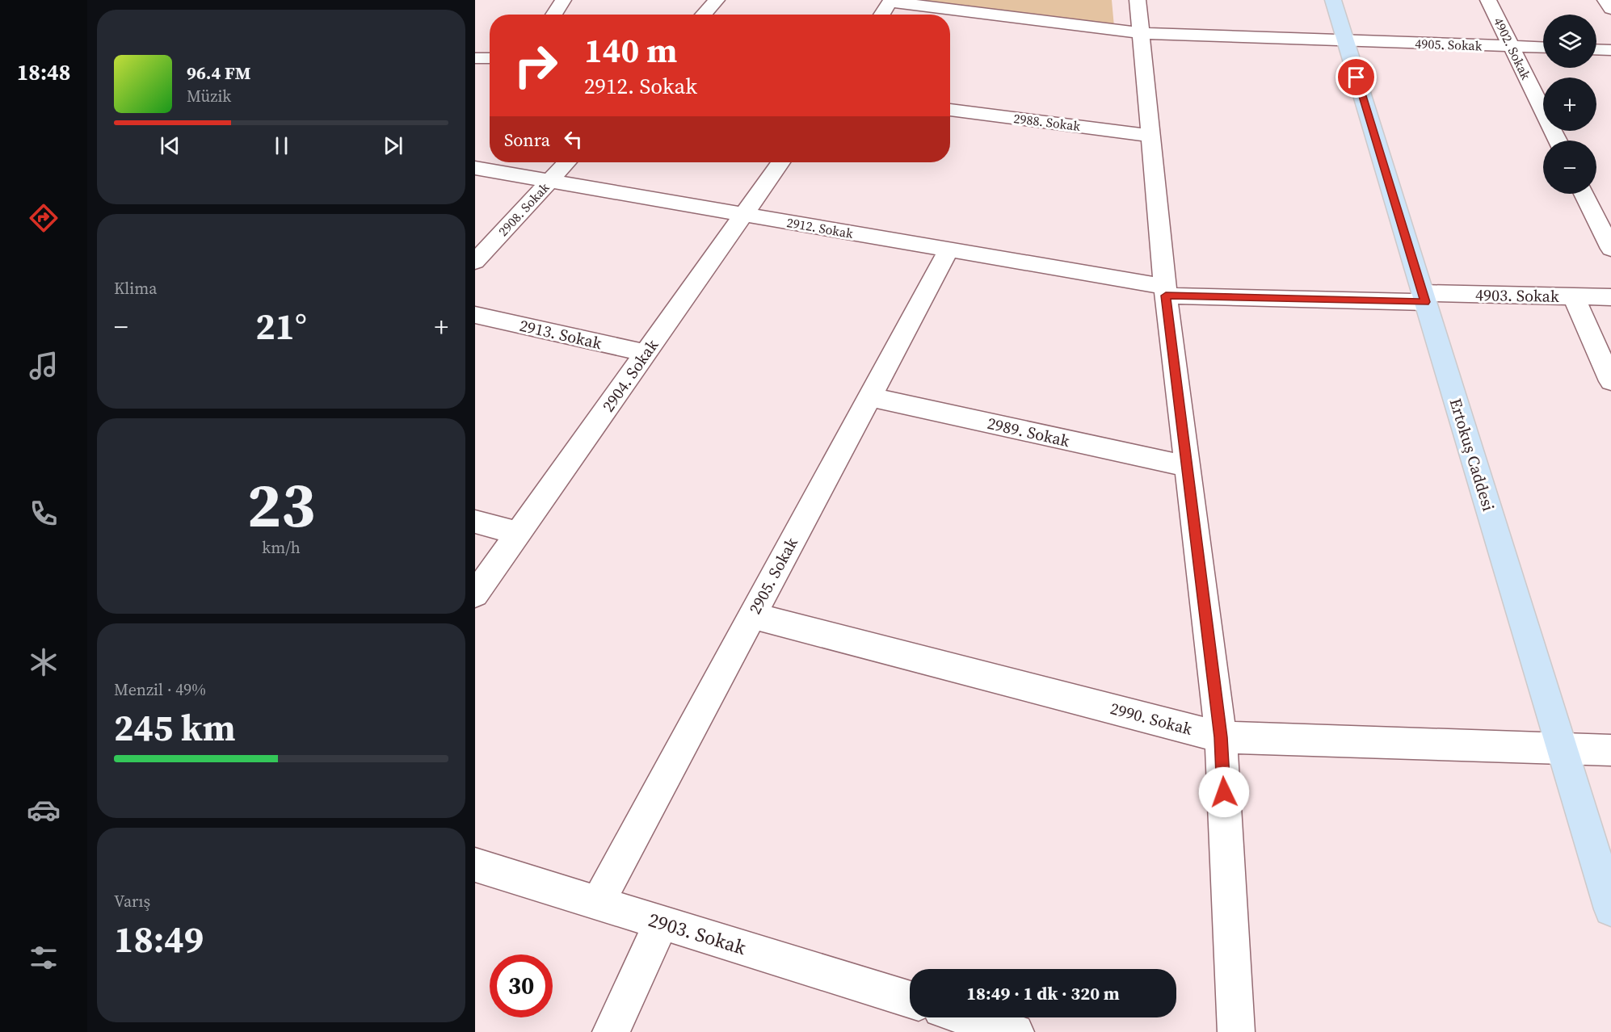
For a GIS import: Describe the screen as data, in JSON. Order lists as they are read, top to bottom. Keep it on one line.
{"streets":{"main road":["Ertokuş Caddesi"],"street":["4905. Sokak","4902. Sokak","2988. Sokak","2908. Sokak","2912. Sokak","4903. Sokak","2913. Sokak","2904. Sokak","2989. Sokak","2905. Sokak","2990. Sokak","2903. Sokak"]},"crossings":[["4905. Sokak","4902. Sokak"],["4905. Sokak","Ertokuş Caddesi"],["2908. Sokak","2912. Sokak"],["2912. Sokak","4903. Sokak"],["2912. Sokak","2904. Sokak"],["2912. Sokak","Ertokuş Caddesi"],["2912. Sokak","2905. Sokak"],["4903. Sokak","Ertokuş Caddesi"],["2913. Sokak","2904. Sokak"],["2989. Sokak","2905. Sokak"],["Ertokuş Caddesi","2990. Sokak"],["2905. Sokak","2990. Sokak"],["2905. Sokak","2903. Sokak"]],"page":{"tabs":"18:48","map_buttons":["+","−"],"turn":["140 m","2912. Sokak"],"song":["96.4 FM","Müzik"],"then":"Sonra","tile":["Klima",["23","km/h"],["Menzil · 49%","245 km"],["Varış","18:49"]],"heat":["−","21°","+"],"limit":"30","trip":"18:49 · 1 dk · 320 m"}}
